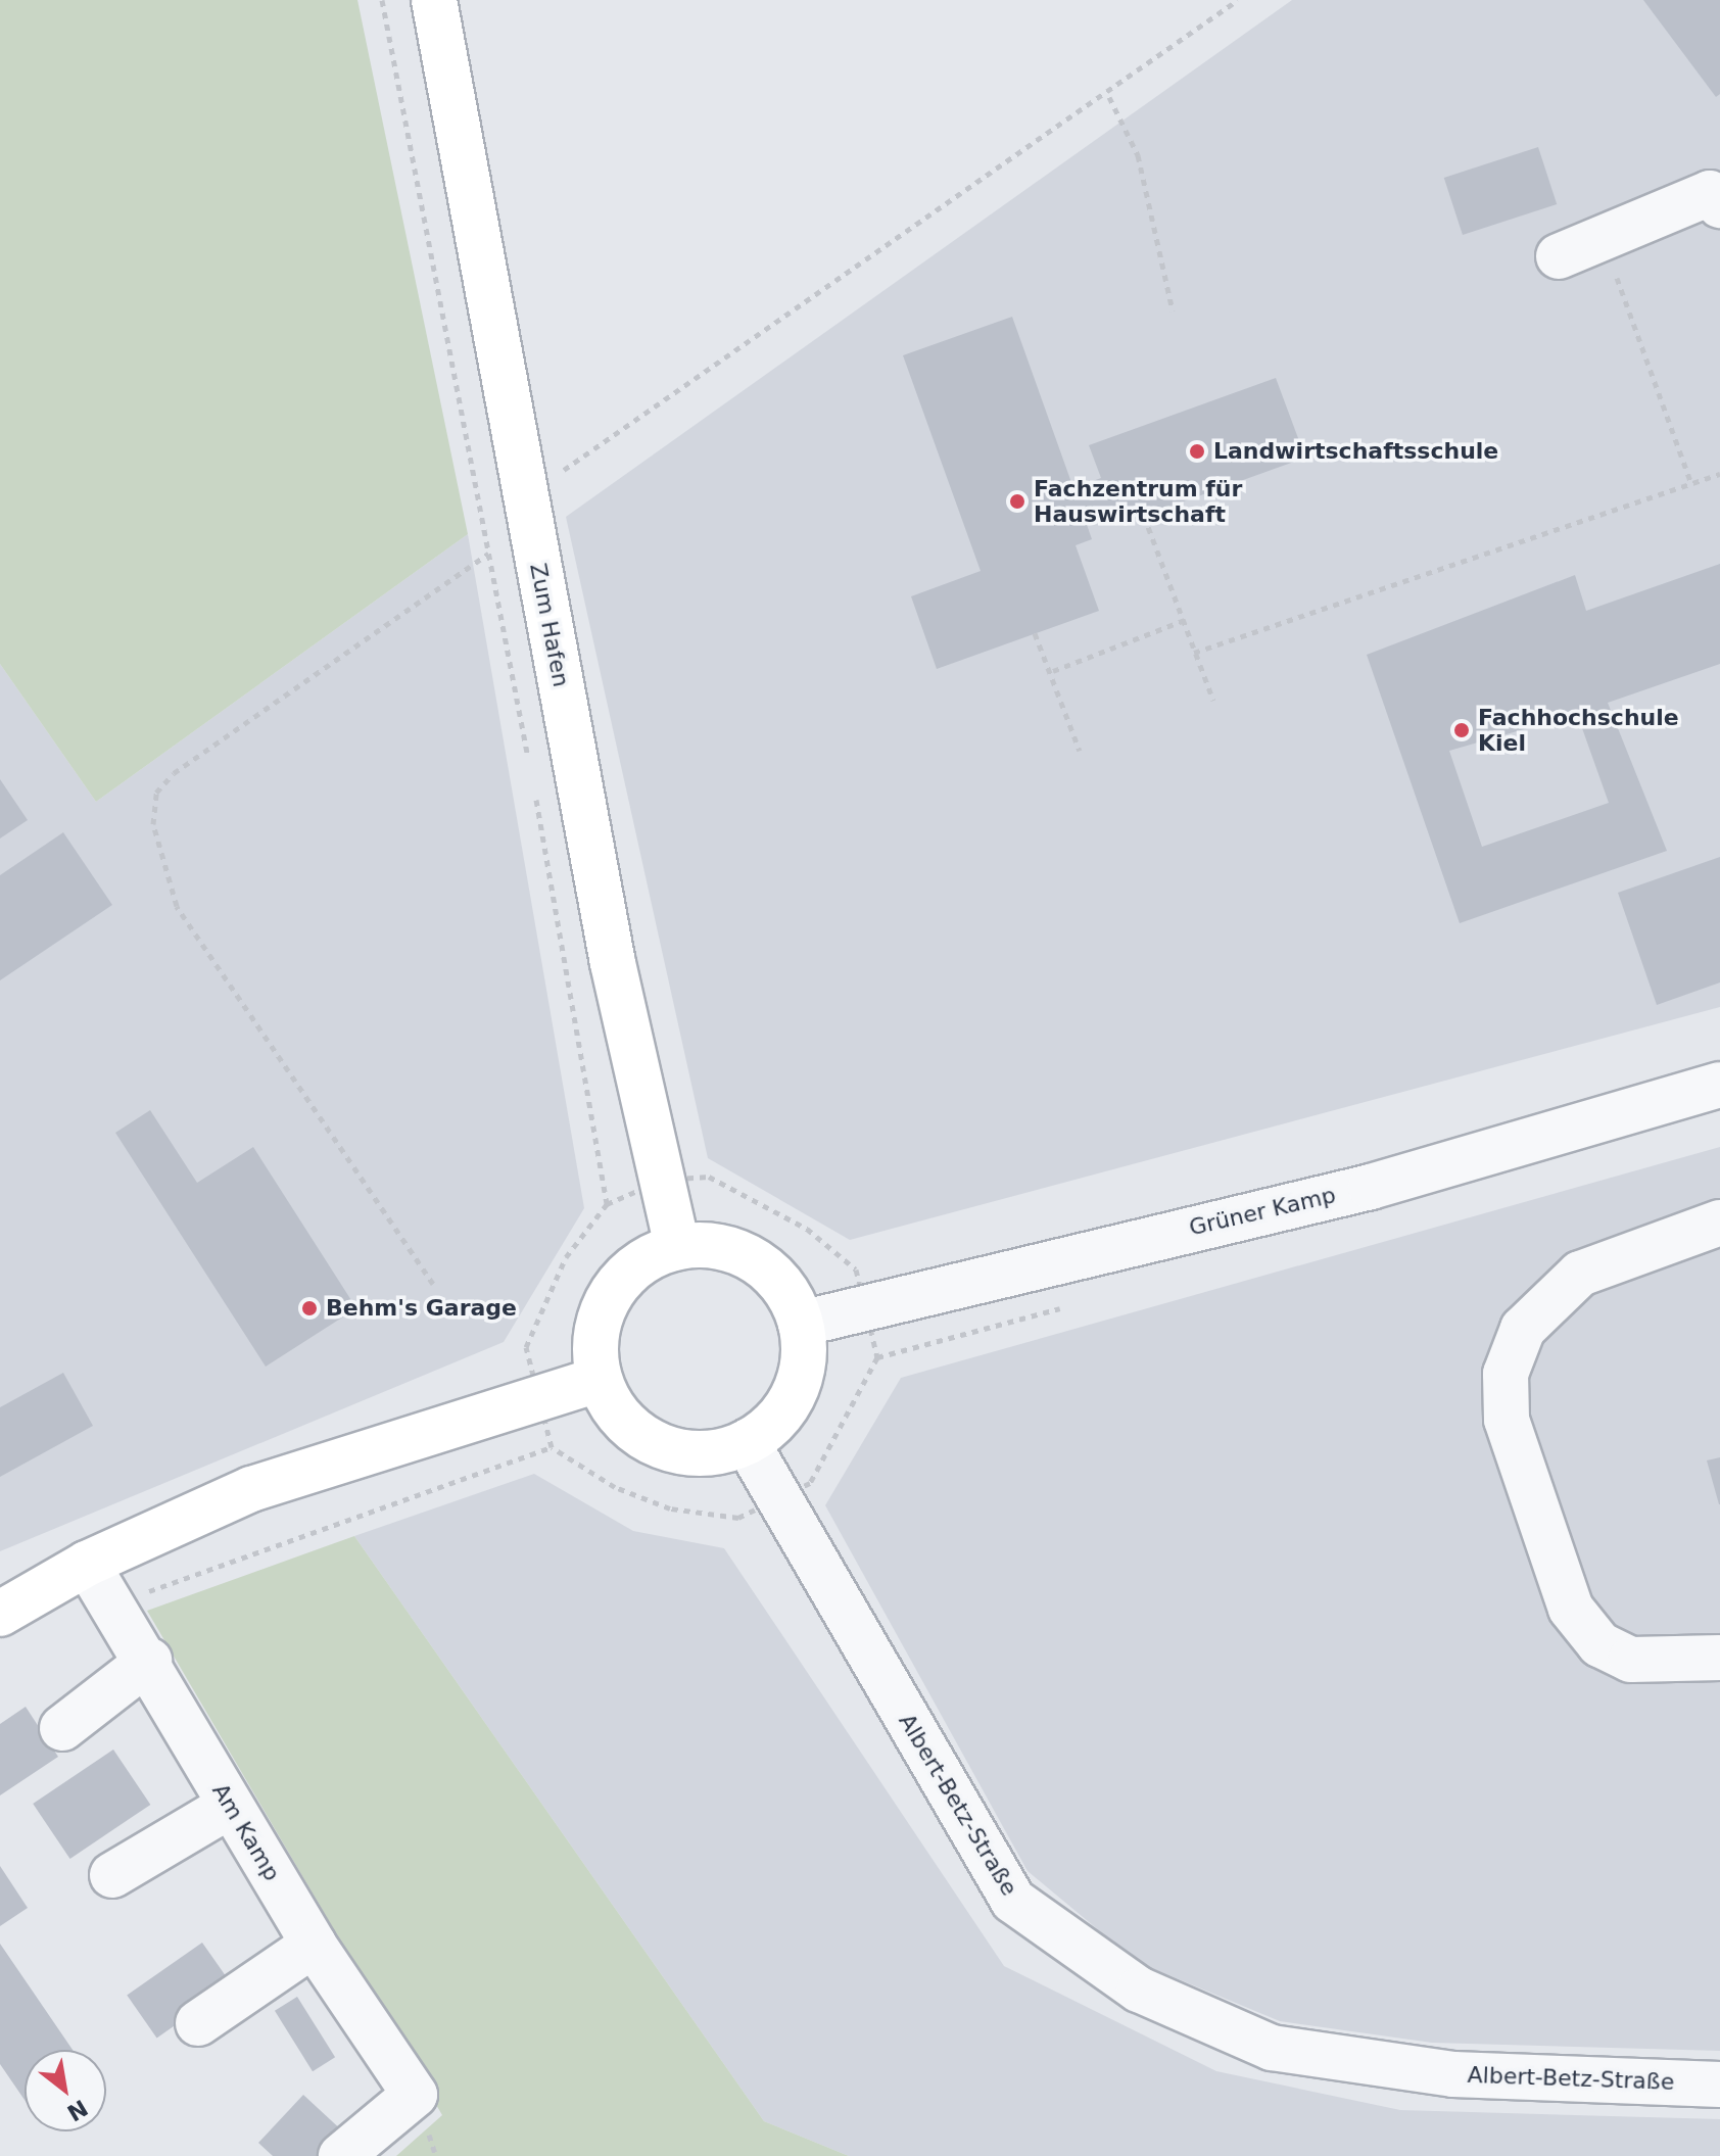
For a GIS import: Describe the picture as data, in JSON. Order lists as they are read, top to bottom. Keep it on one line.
{"streets":{"main road":["Zum Hafen"],"street":["Grüner Kamp","Albert-Betz-Straße","Am Kamp"]},"crossings":[["Zum Hafen","Grüner Kamp"],["Zum Hafen","Albert-Betz-Straße"],["Grüner Kamp","Albert-Betz-Straße"]],"places":["Landwirtschaftsschule","Fachzentrum für Hauswirtschaft","Fachhochschule Kiel","Behm's Garage"],"north":"bottom right"}
